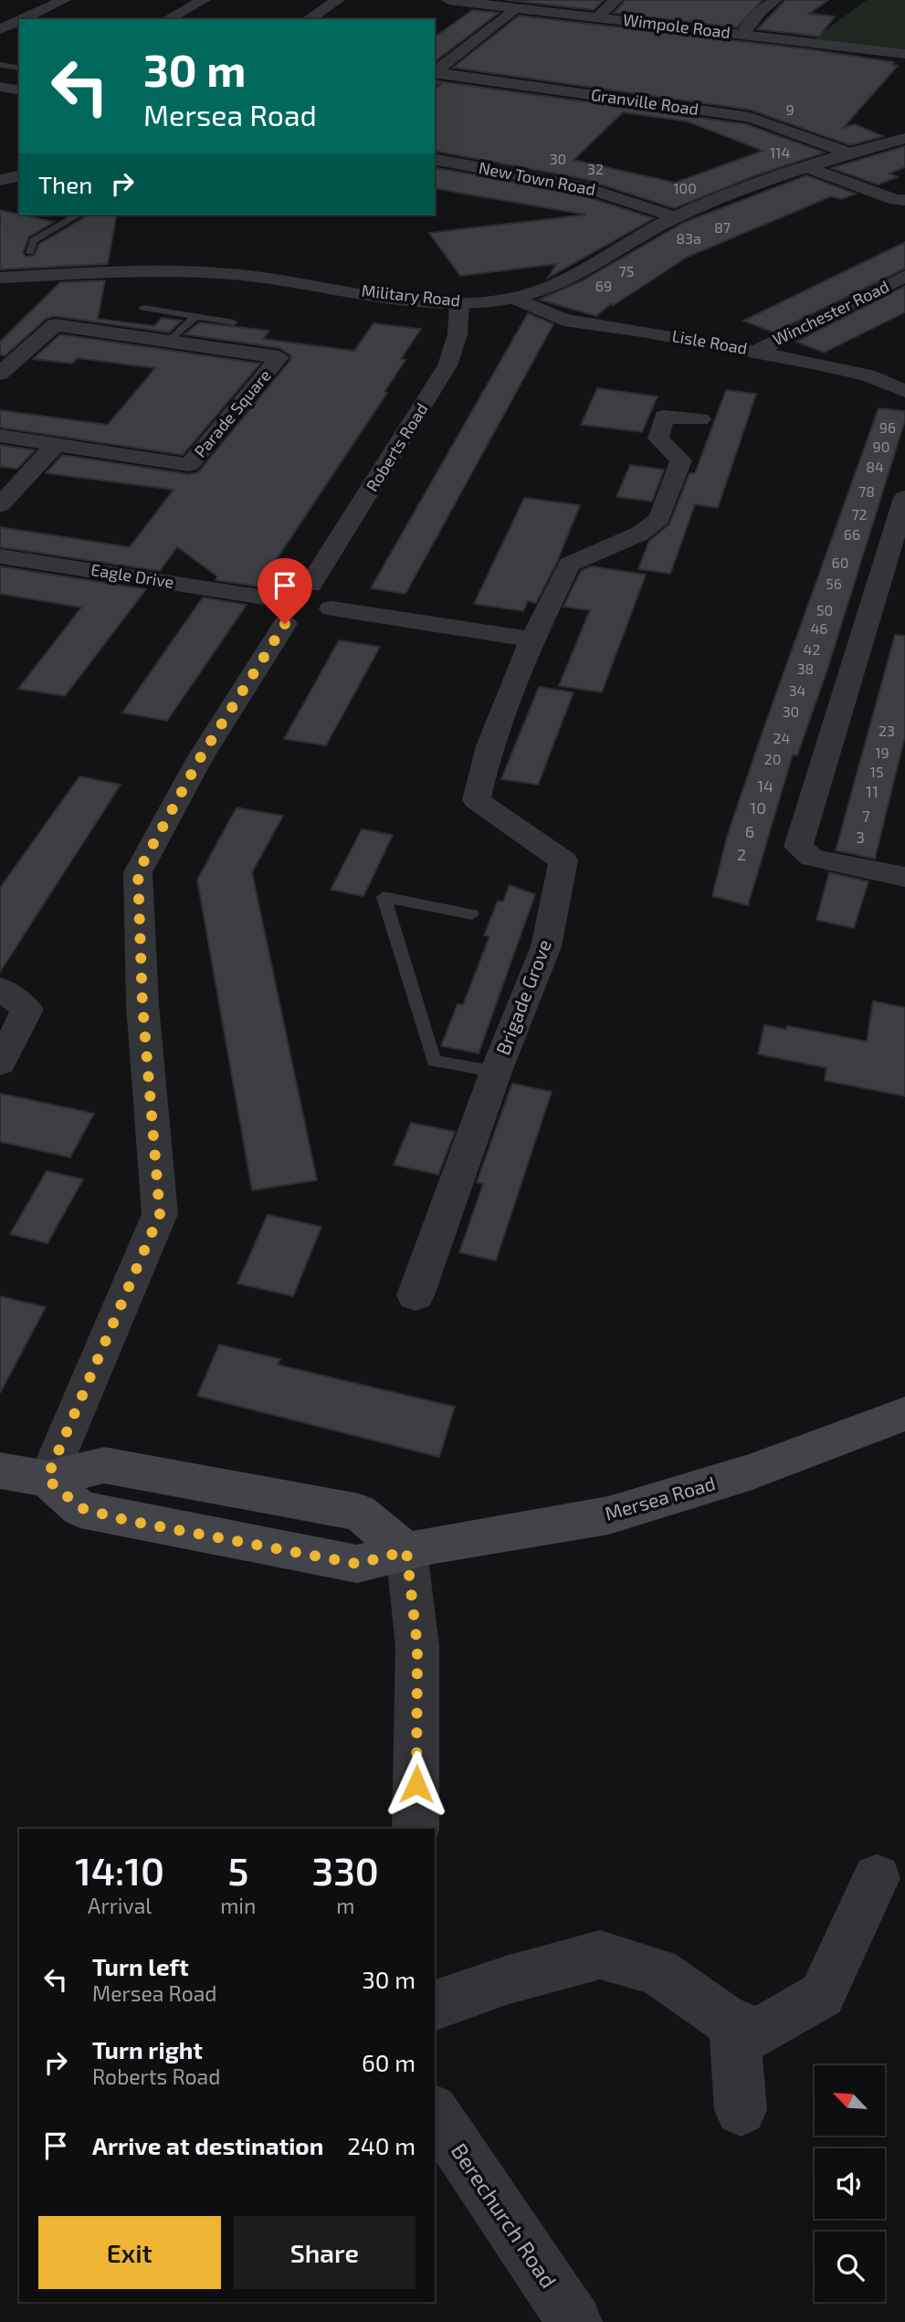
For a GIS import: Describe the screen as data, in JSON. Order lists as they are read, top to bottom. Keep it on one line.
{"streets":{"main road":["Mersea Road"],"street":["Wimpole Road","Granville Road","New Town Road","Military Road","Winchester Road","Lisle Road","Parade Square","Roberts Road","Eagle Drive","Brigade Grove","Berechurch Road"]},"crossings":[["Granville Road","Military Road"],["New Town Road","Military Road"],["Military Road","Lisle Road"],["Military Road","Roberts Road"],["Winchester Road","Lisle Road"]],"house_numbers":["9","114","30","32","100","87","83a","75","69","96","90","84","78","72","66","60","56","50","46","42","38","34","30","23","24","19","20","15","14","11","10","7","6","3","2"],"north":"top left","page":{"turn":["30 m","Mersea Road"],"then":"Then","eta":["14:10","Arrival","5","min","330","m"],"list":[{"name":"Turn left","note":"Mersea Road","value":"30 m"},{"name":"Turn right","note":"Roberts Road","value":"60 m"},{"name":"Arrive at destination","value":"240 m"}],"buttons":["Exit","Share"]}}
